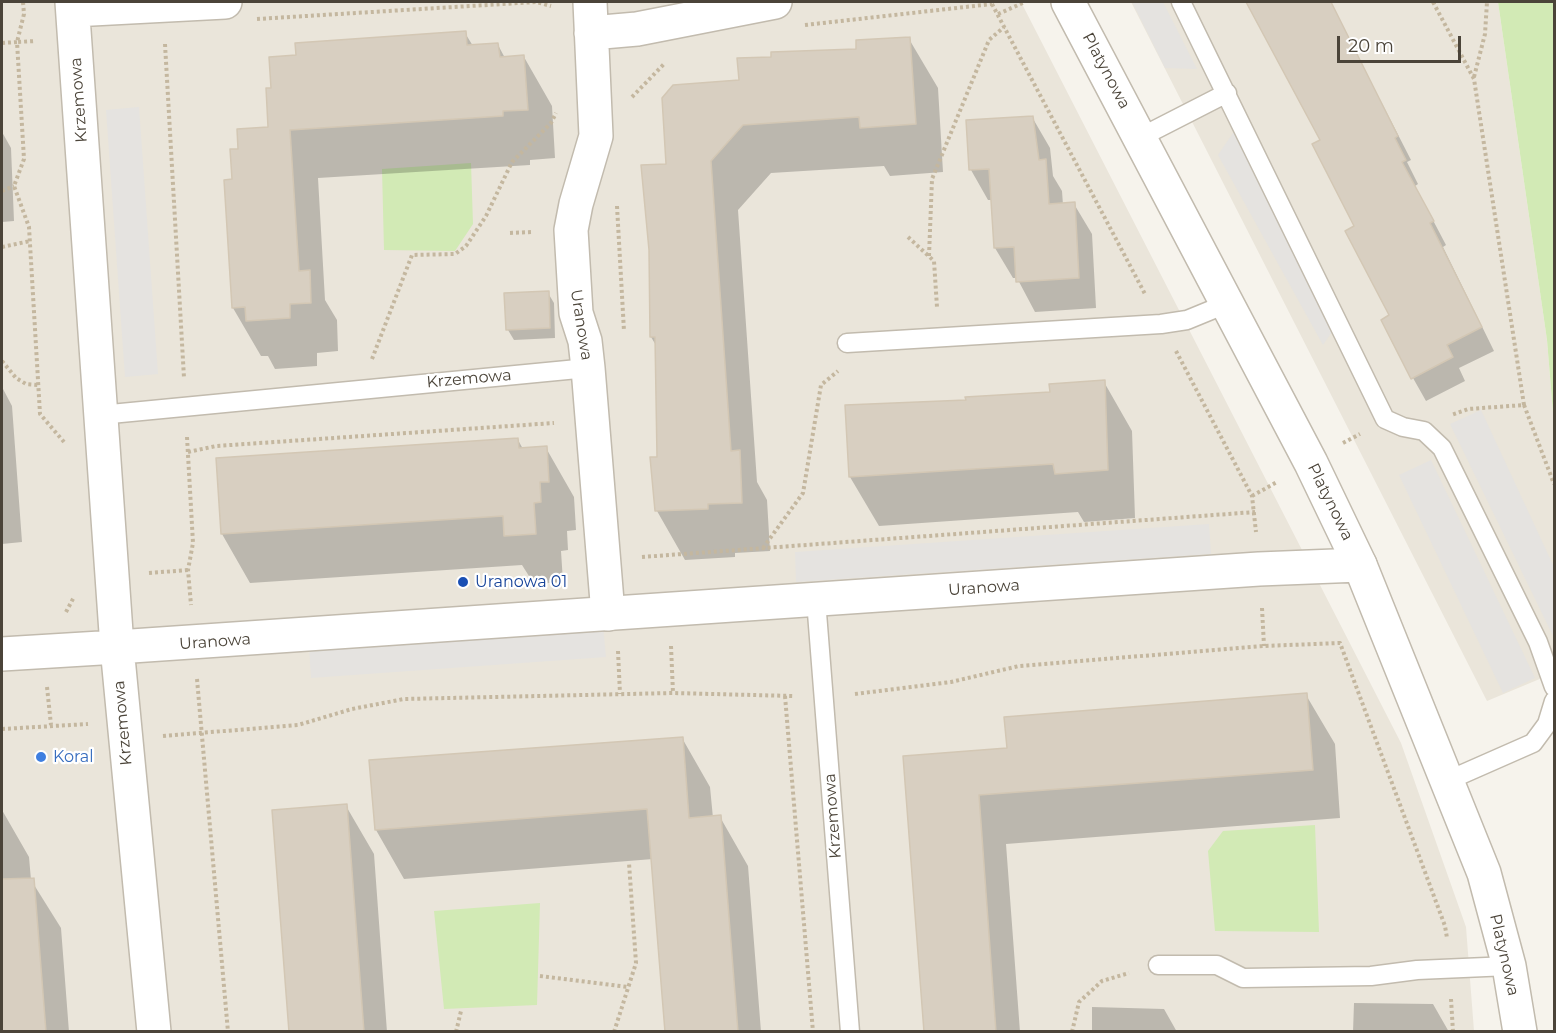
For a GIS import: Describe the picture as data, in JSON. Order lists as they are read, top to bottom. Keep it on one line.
{"streets":{"street":["Platynowa","Krzemowa","Uranowa"]},"crossings":[["Platynowa","Uranowa"],["Krzemowa","Uranowa"]],"places":["Uranowa 01","Koral"],"scale_bar":"20 m"}
